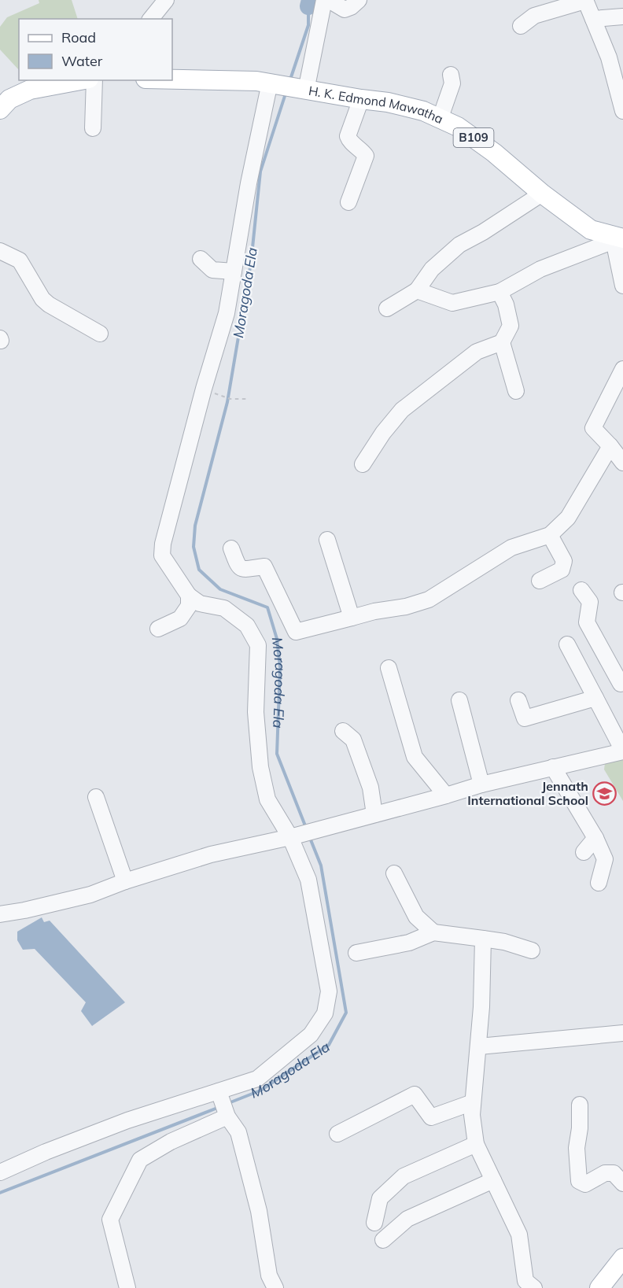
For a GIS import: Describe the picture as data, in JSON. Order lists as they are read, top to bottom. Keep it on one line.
{"streets":{"main road":["H. K. Edmond Mawatha","B109"]},"water":["Moragoda Ela"],"places":{"school or university":["Jennath International School"]},"legend":["Road","Water"]}
